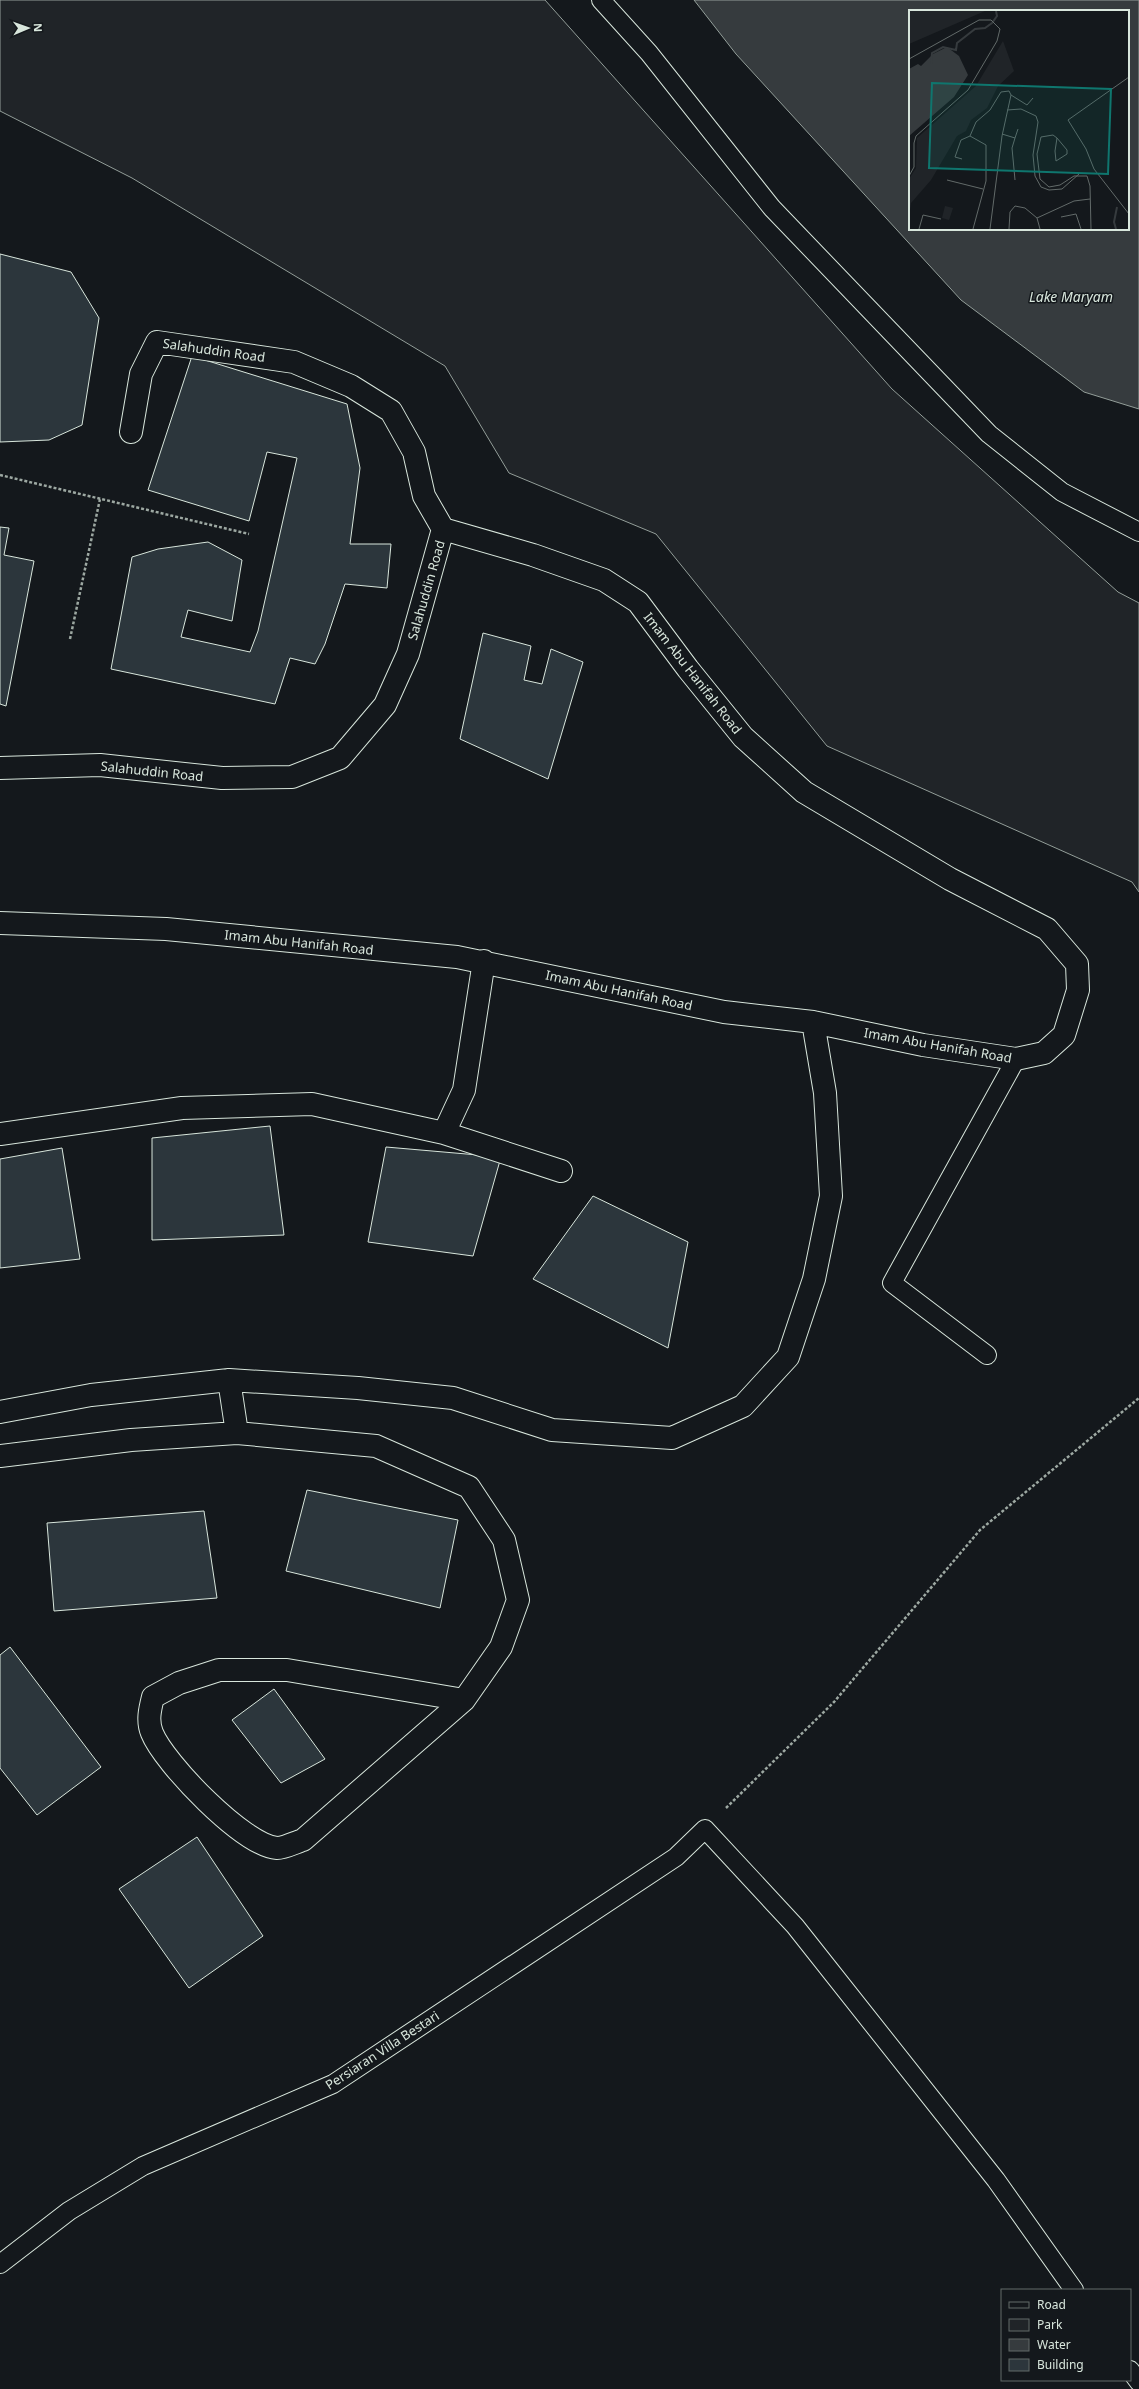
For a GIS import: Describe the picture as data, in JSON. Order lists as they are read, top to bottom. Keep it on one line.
{"streets":{"street":["Salahuddin Road","Imam Abu Hanifah Road"],"lane":["Persiaran Villa Bestari"]},"crossings":[["Salahuddin Road","Imam Abu Hanifah Road"]],"water":["Lake Maryam"],"legend":["Road","Park","Water","Building"],"north":"right"}
